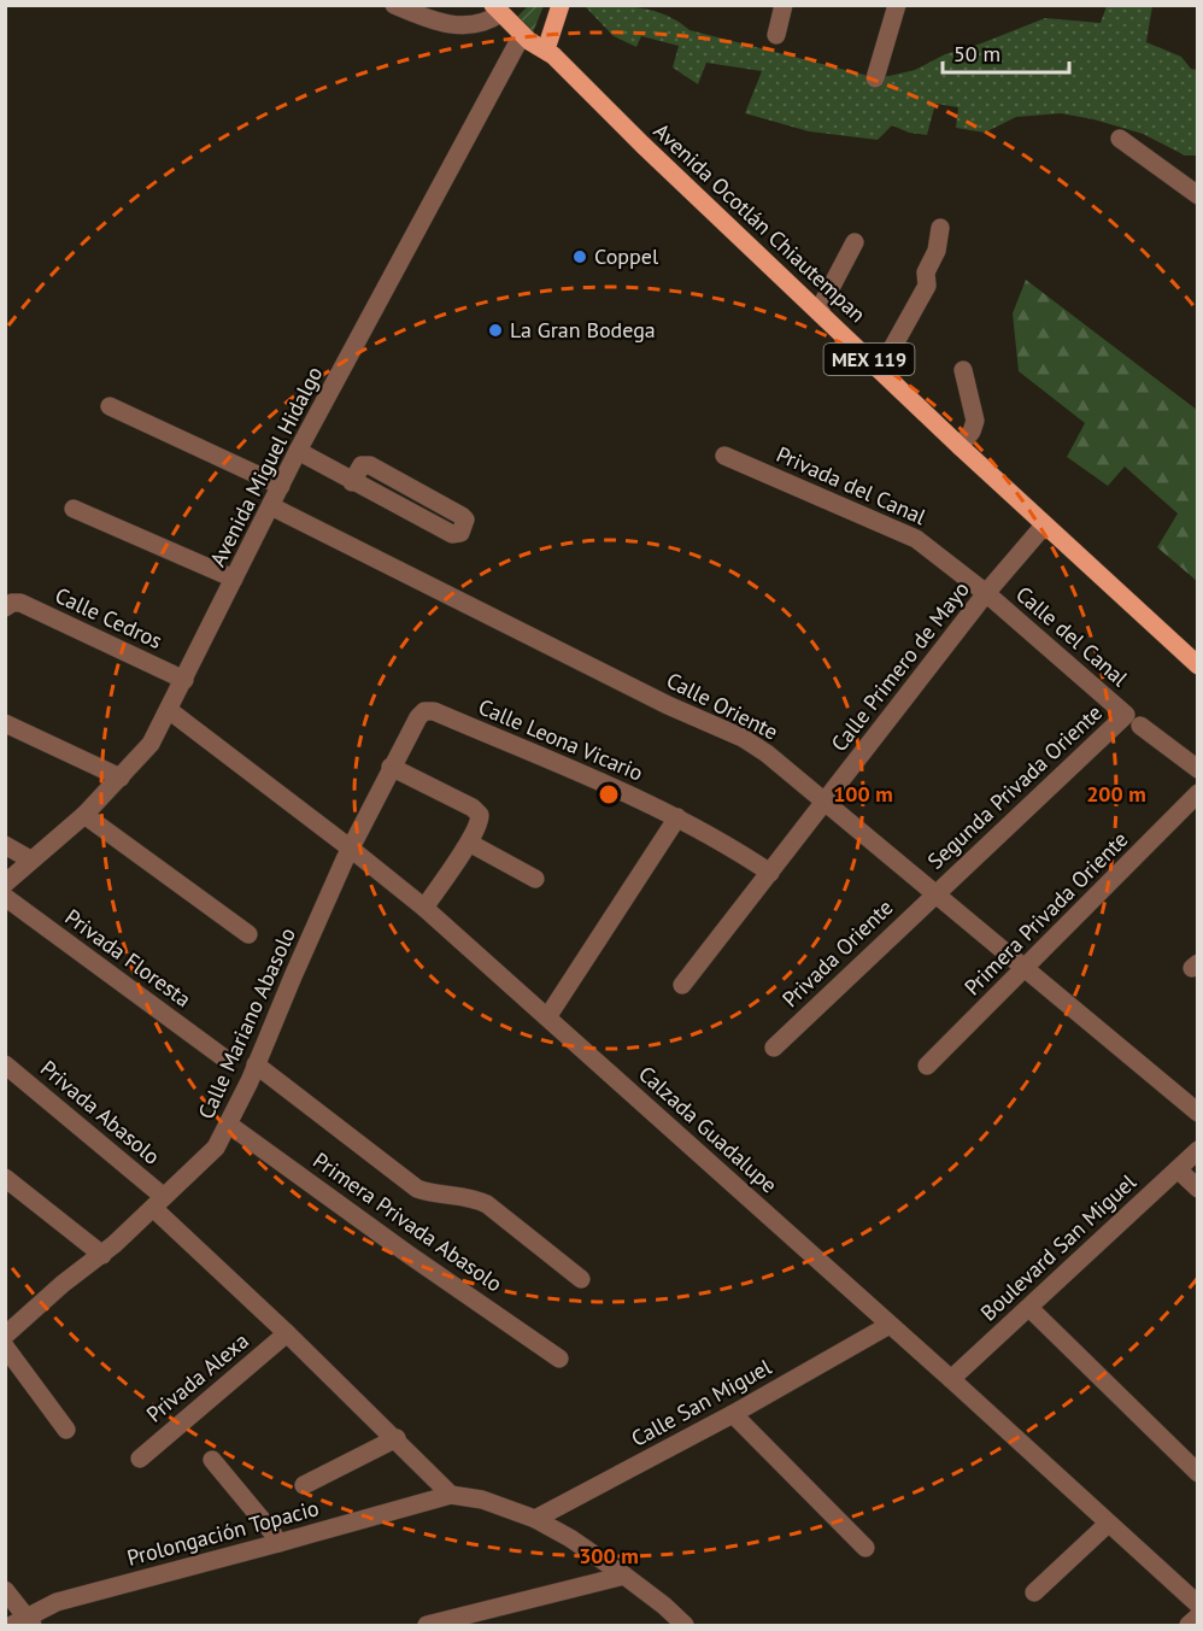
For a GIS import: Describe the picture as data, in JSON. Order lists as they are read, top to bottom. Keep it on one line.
{"streets":{"main road":["Avenida Ocotlán Chiautempan","MEX 119"],"street":["Avenida Miguel Hidalgo","Privada del Canal","Calle Cedros","Calle del Canal","Calle Primero de Mayo","Calle Oriente","Calle Leona Vicario","Segunda Privada Oriente","Primera Privada Oriente","Privada Oriente","Privada Floresta","Calle Mariano Abasolo","Privada Abasolo","Calzada Guadalupe","Primera Privada Abasolo","Boulevard San Miguel","Privada Alexa","Calle San Miguel","Prolongación Topacio"]},"crossings":[["Avenida Ocotlán Chiautempan","Avenida Miguel Hidalgo"],["Avenida Ocotlán Chiautempan","Calle Primero de Mayo"],["Avenida Miguel Hidalgo","Calle Cedros"],["Avenida Miguel Hidalgo","Calle Oriente"],["Avenida Miguel Hidalgo","Calzada Guadalupe"],["Privada del Canal","Calle del Canal"],["Privada del Canal","Calle Primero de Mayo"],["Calle del Canal","Calle Primero de Mayo"],["Calle del Canal","Segunda Privada Oriente"],["Calle Primero de Mayo","Calle Oriente"],["Calle Primero de Mayo","Calle Leona Vicario"],["Calle Oriente","Segunda Privada Oriente"],["Calle Oriente","Primera Privada Oriente"],["Calle Oriente","Privada Oriente"],["Calle Leona Vicario","Calle Mariano Abasolo"],["Segunda Privada Oriente","Privada Oriente"],["Calle Mariano Abasolo","Privada Abasolo"],["Calle Mariano Abasolo","Calzada Guadalupe"],["Calle Mariano Abasolo","Primera Privada Abasolo"],["Calzada Guadalupe","Boulevard San Miguel"],["Calzada Guadalupe","Calle San Miguel"],["Calle San Miguel","Prolongación Topacio"]],"places":["Coppel","La Gran Bodega"],"scale_bar":"50 m","rings":["100 m","200 m","300 m"]}
